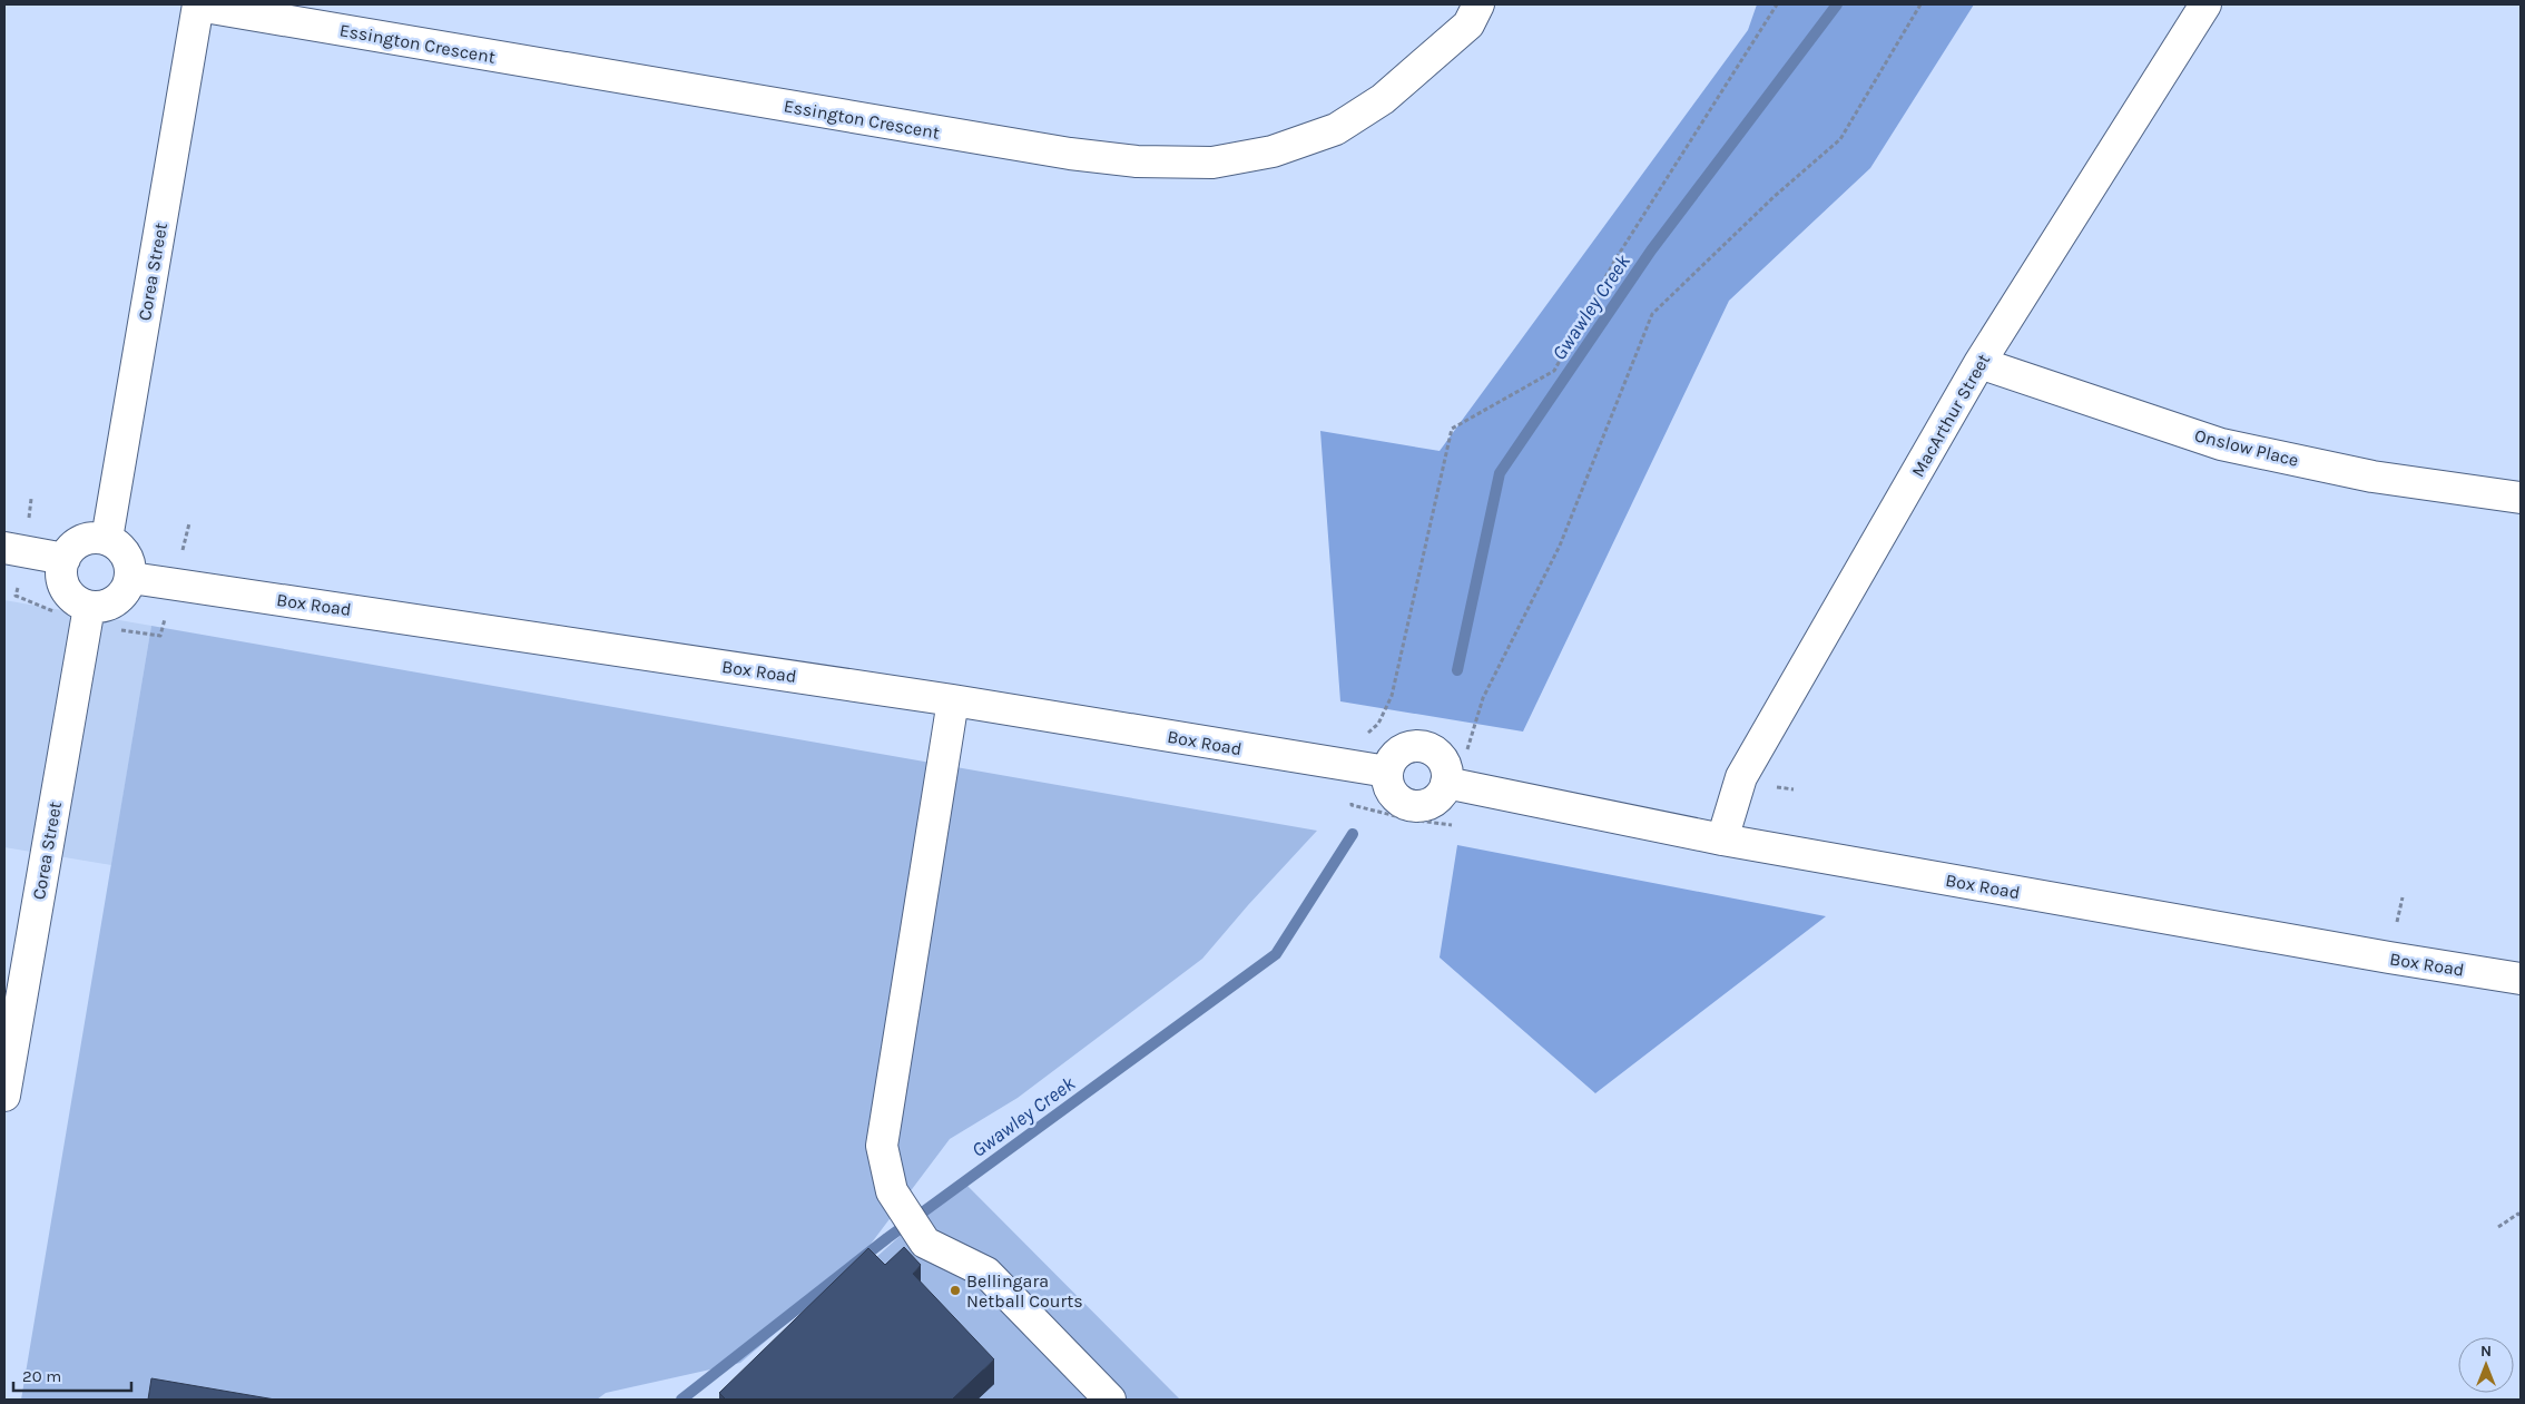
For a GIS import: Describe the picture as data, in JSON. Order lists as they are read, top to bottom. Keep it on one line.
{"streets":{"street":["Essington Crescent","Corea Street","MacArthur Street","Onslow Place","Box Road"]},"crossings":[["Essington Crescent","Corea Street"],["Corea Street","Box Road"],["MacArthur Street","Onslow Place"],["MacArthur Street","Box Road"]],"water":["Gwawley Creek"],"places":["Bellingara Netball Courts"],"scale_bar":"20 m","north":"top"}
